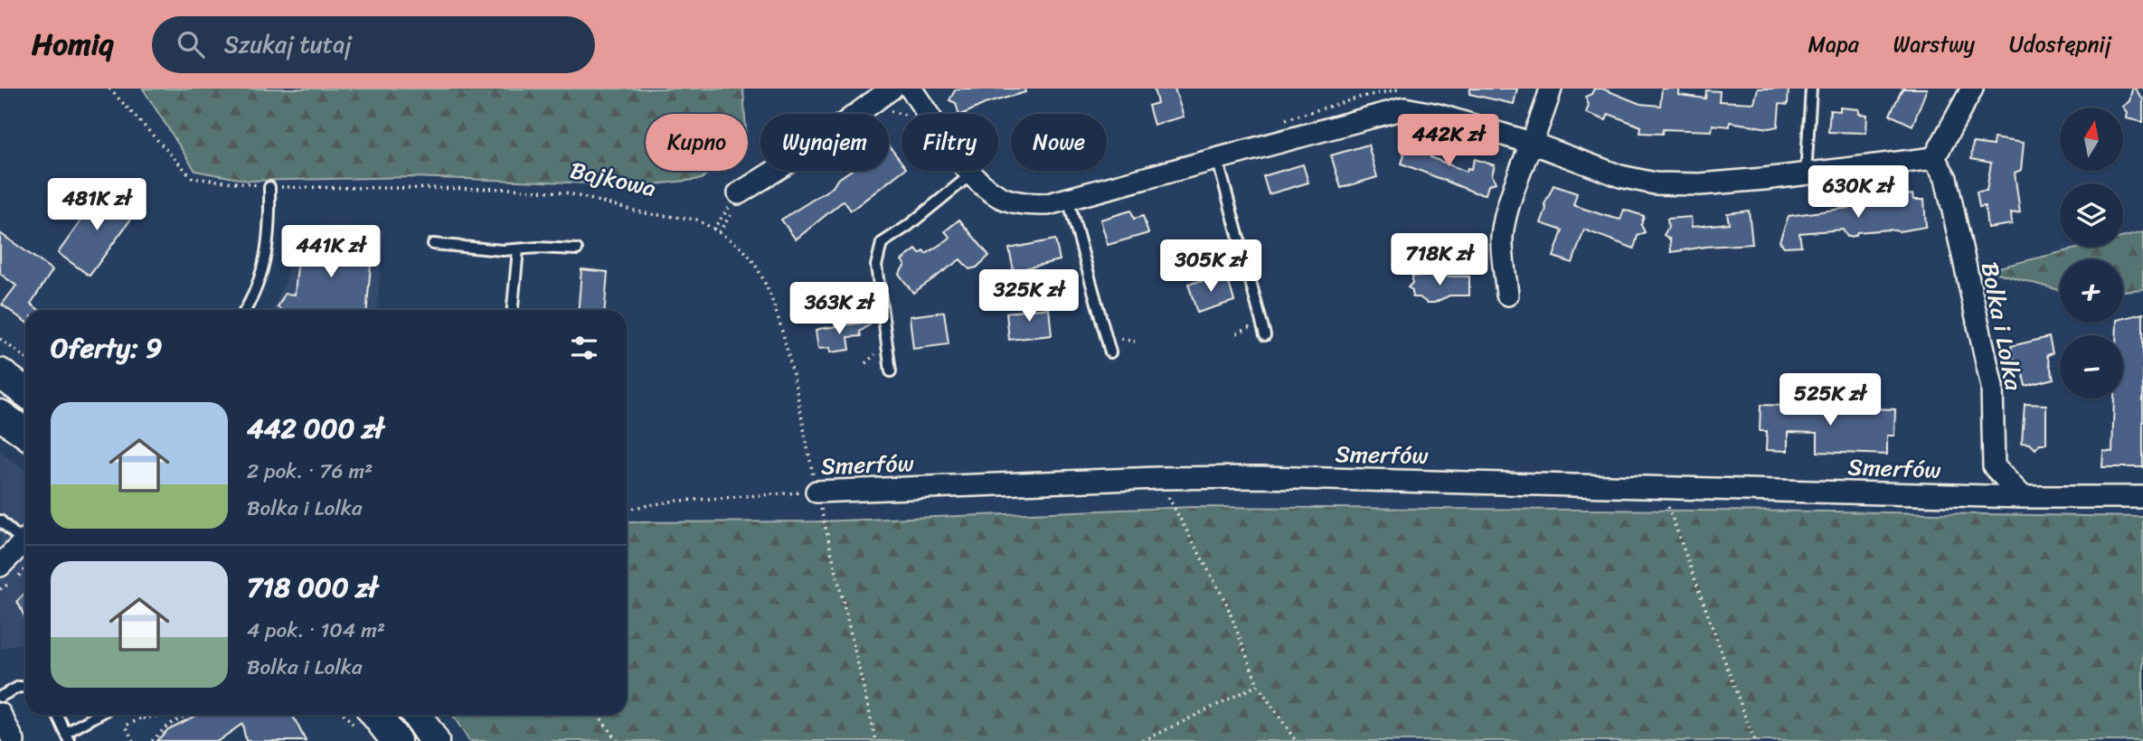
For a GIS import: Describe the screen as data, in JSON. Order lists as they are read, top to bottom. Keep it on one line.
{"streets":{"street":["Bolka i Lolka","Smerfów"],"path":["Bajkowa"]},"crossings":[["Bajkowa","Smerfów"],["Bolka i Lolka","Smerfów"]],"north":"top","page":{"header":"Homiq","search":"Szukaj tutaj","nav":["Mapa","Warstwy","Udostępnij"],"map_buttons":["+","−"],"price":["442K zł","630K zł","481K zł","441K zł","718K zł","305K zł","325K zł","363K zł","525K zł"],"chip":["Kupno","Wynajem","Filtry","Nowe"],"heading":"Oferty: 9","list":[{"name":"442 000 zł","note":"2 pok. · 76 m² · Bolka i Lolka"},{"name":"718 000 zł","note":"4 pok. · 104 m² · Bolka i Lolka"}]}}
